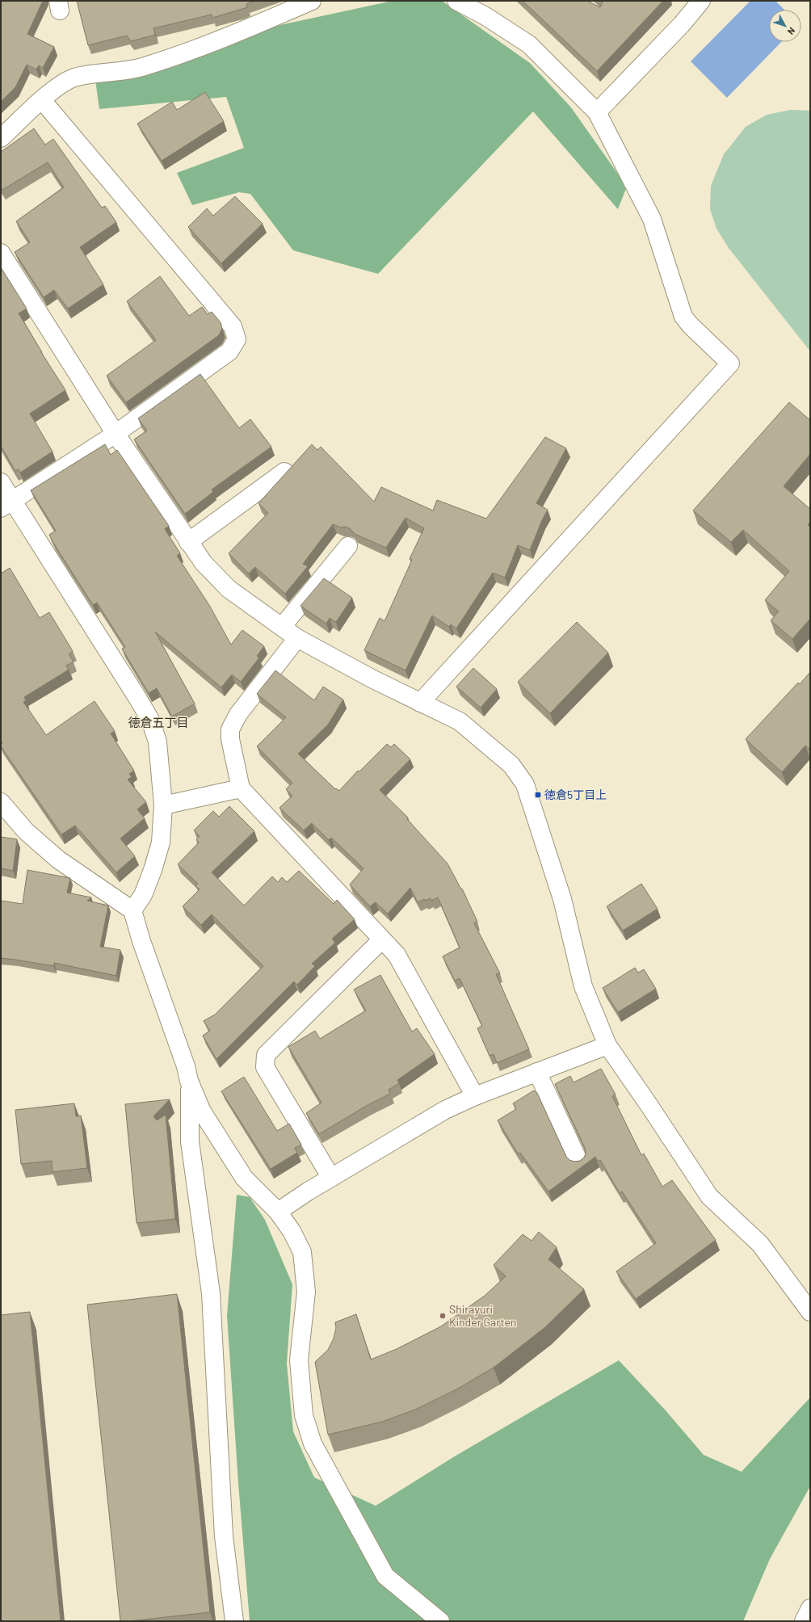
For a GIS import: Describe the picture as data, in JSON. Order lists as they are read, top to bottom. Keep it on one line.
{"districts":["徳倉五丁目"],"places":{"transit":["徳倉5丁目上"],"other":["Shirayuri Kinder Garten"]},"north":"bottom right"}
